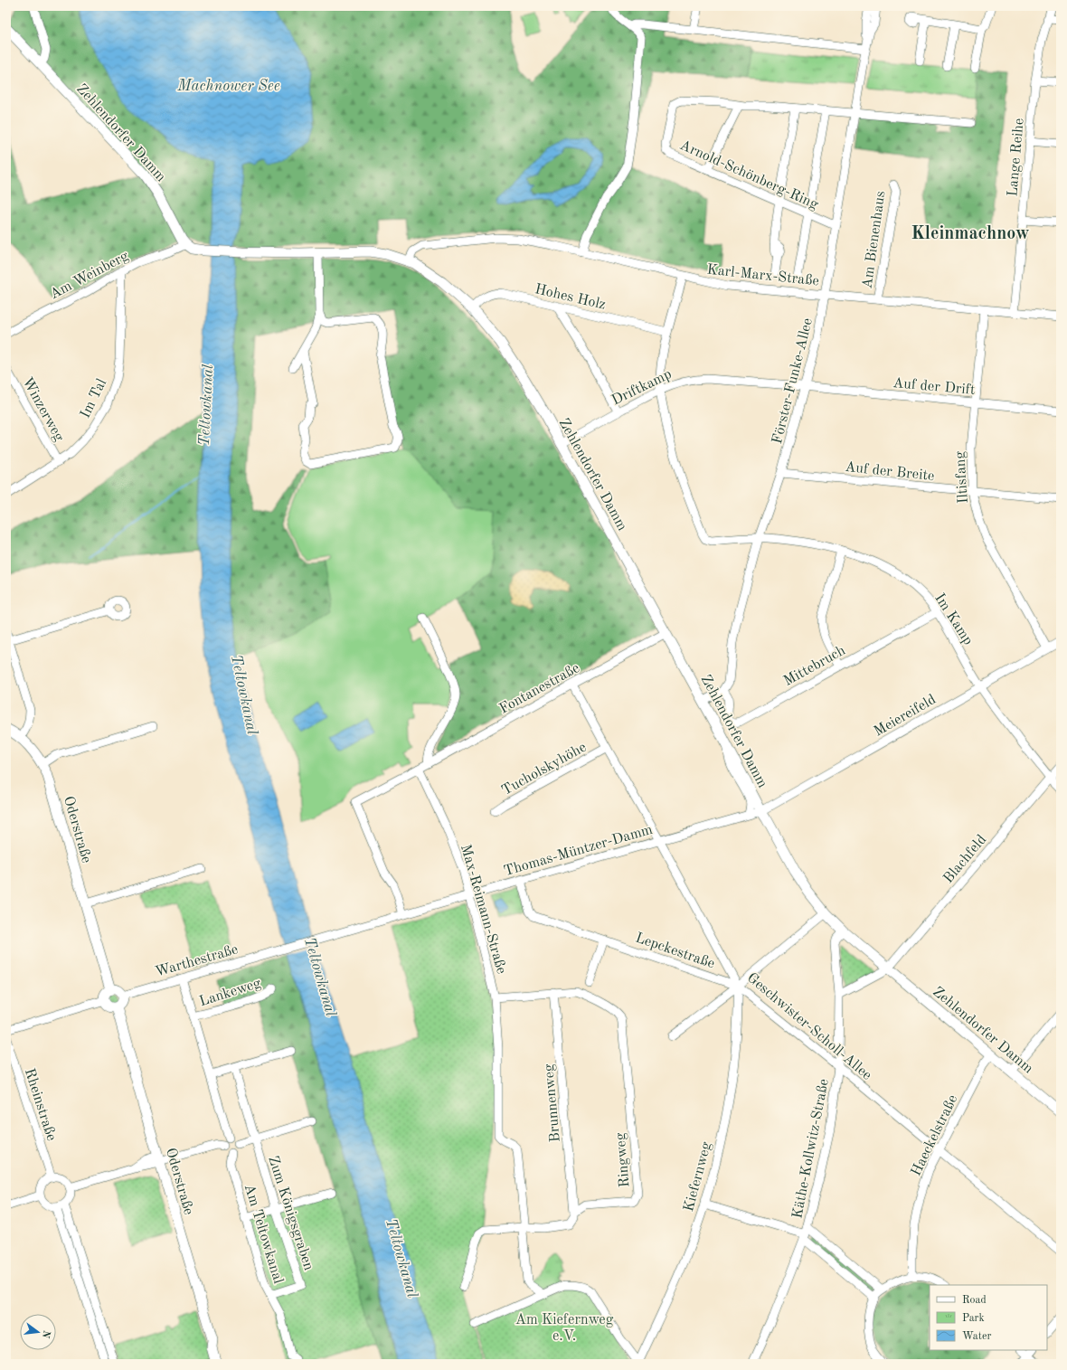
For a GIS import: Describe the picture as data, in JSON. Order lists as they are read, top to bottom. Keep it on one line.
{"streets":{"main road":["Zehlendorfer Damm","Oderstraße"],"street":["Lange Reihe","Arnold-Schönberg-Ring","Am Bienenhaus","Am Weinberg","Karl-Marx-Straße","Hohes Holz","Förster-Funke-Allee","Auf der Drift","Driftkamp","Im Tal","Winzerweg","Auf der Breite","Iltisfang","Im Kamp","Mittebruch","Fontanestraße","Meiereifeld","Tucholskyhöhe","Thomas-Müntzer-Damm","Blachfeld","Max-Reimann-Straße","Lepckestraße","Warthestraße","Lankeweg","Geschwister-Scholl-Allee","Brunnenweg","Rheinstraße","Haeckelstraße","Käthe-Kollwitz-Straße","Ringweg","Kiefernweg","Zum Königsgraben","Am Teltowkanal"]},"crossings":[["Zehlendorfer Damm","Am Weinberg"],["Zehlendorfer Damm","Karl-Marx-Straße"],["Zehlendorfer Damm","Hohes Holz"],["Zehlendorfer Damm","Driftkamp"],["Zehlendorfer Damm","Fontanestraße"],["Zehlendorfer Damm","Meiereifeld"],["Zehlendorfer Damm","Thomas-Müntzer-Damm"],["Zehlendorfer Damm","Blachfeld"],["Zehlendorfer Damm","Haeckelstraße"],["Zehlendorfer Damm","Käthe-Kollwitz-Straße"],["Lange Reihe","Karl-Marx-Straße"],["Arnold-Schönberg-Ring","Förster-Funke-Allee"],["Am Bienenhaus","Karl-Marx-Straße"],["Am Weinberg","Im Tal"],["Karl-Marx-Straße","Förster-Funke-Allee"],["Karl-Marx-Straße","Iltisfang"],["Förster-Funke-Allee","Auf der Drift"],["Förster-Funke-Allee","Driftkamp"],["Förster-Funke-Allee","Auf der Breite"],["Förster-Funke-Allee","Im Kamp"],["Förster-Funke-Allee","Mittebruch"],["Auf der Drift","Driftkamp"],["Auf der Drift","Iltisfang"],["Driftkamp","Im Kamp"],["Im Tal","Winzerweg"],["Auf der Breite","Iltisfang"],["Iltisfang","Meiereifeld"],["Im Kamp","Mittebruch"],["Im Kamp","Meiereifeld"],["Im Kamp","Blachfeld"],["Fontanestraße","Thomas-Müntzer-Damm"],["Fontanestraße","Max-Reimann-Straße"],["Fontanestraße","Warthestraße"],["Fontanestraße","Geschwister-Scholl-Allee"],["Meiereifeld","Thomas-Müntzer-Damm"],["Tucholskyhöhe","Geschwister-Scholl-Allee"],["Oderstraße","Warthestraße"],["Thomas-Müntzer-Damm","Max-Reimann-Straße"],["Thomas-Müntzer-Damm","Lepckestraße"],["Thomas-Müntzer-Damm","Warthestraße"],["Thomas-Müntzer-Damm","Geschwister-Scholl-Allee"],["Max-Reimann-Straße","Ringweg"],["Lepckestraße","Geschwister-Scholl-Allee"],["Lepckestraße","Kiefernweg"],["Geschwister-Scholl-Allee","Haeckelstraße"],["Geschwister-Scholl-Allee","Käthe-Kollwitz-Straße"],["Geschwister-Scholl-Allee","Kiefernweg"],["Brunnenweg","Ringweg"],["Zum Königsgraben","Am Teltowkanal"]],"districts":["Kleinmachnow"],"water":["Machnower See","Teltowkanal"],"parks":["Am Kiefernweg e.V."],"legend":["Road","Park","Water"],"north":"right"}
